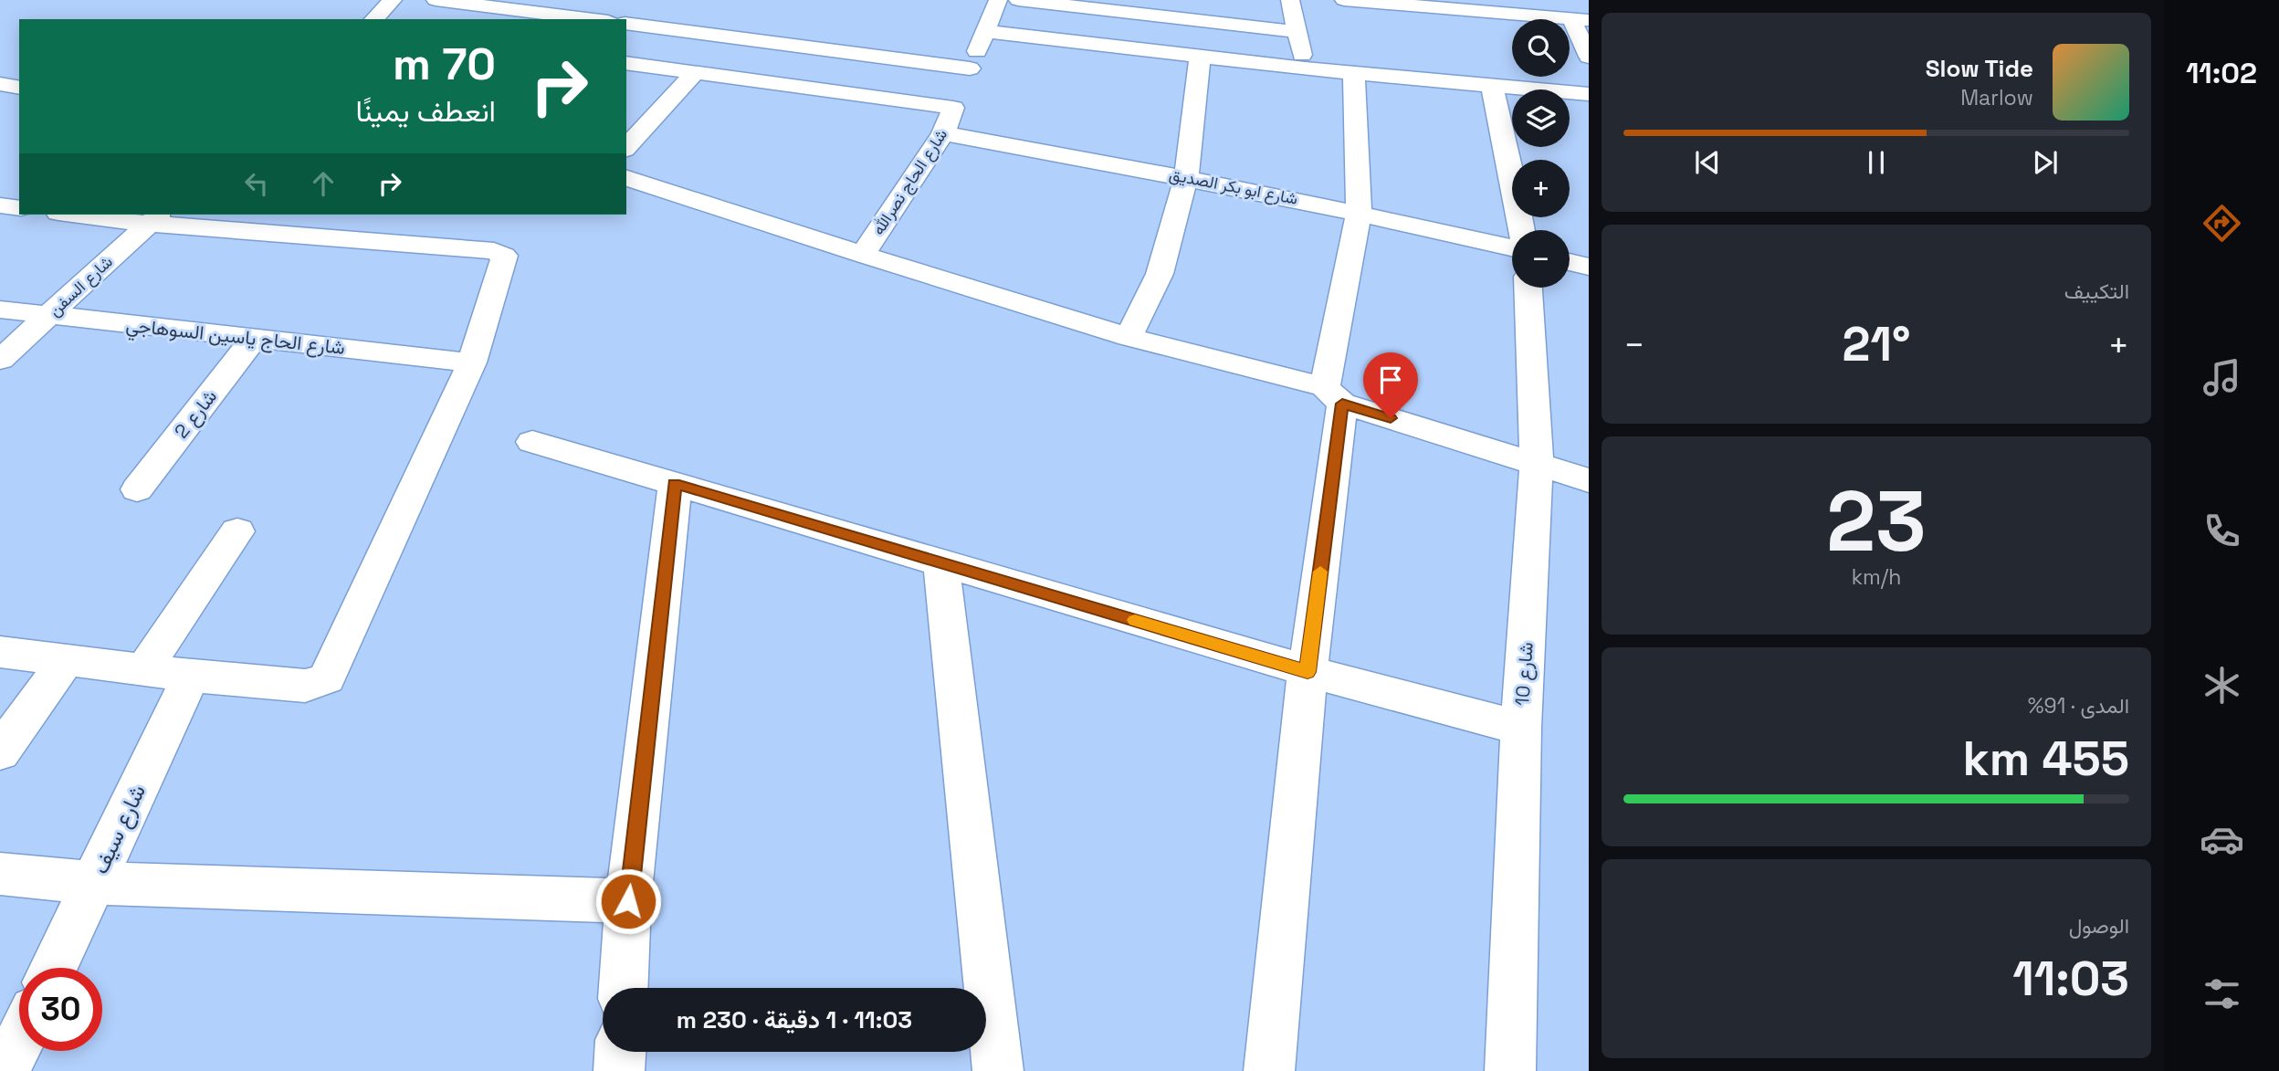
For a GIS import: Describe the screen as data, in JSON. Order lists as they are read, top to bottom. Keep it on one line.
{"streets":{"street":["شارع الحاج نصرالله","شارع ابو بكر الصديق","شارع السفن","شارع الحاج ياسين السوهاجي","شارع 2","شارع 10","شارع سيف"]},"crossings":[["شارع الحاج نصرالله","شارع ابو بكر الصديق"],["شارع السفن","شارع الحاج ياسين السوهاجي"],["شارع الحاج ياسين السوهاجي","شارع 2"]],"page":{"tabs":"11:02","map_buttons":["+","−"],"turn":["70 m","انعطف يمينًا"],"song":["Slow Tide","Marlow"],"tile":["التكييف",["23","km/h"],["المدى · 91%","455 km"],["الوصول","11:03"]],"heat":["−","21°","+"],"limit":"30","trip":"11:03 · 1 دقيقة · 230 m"}}
